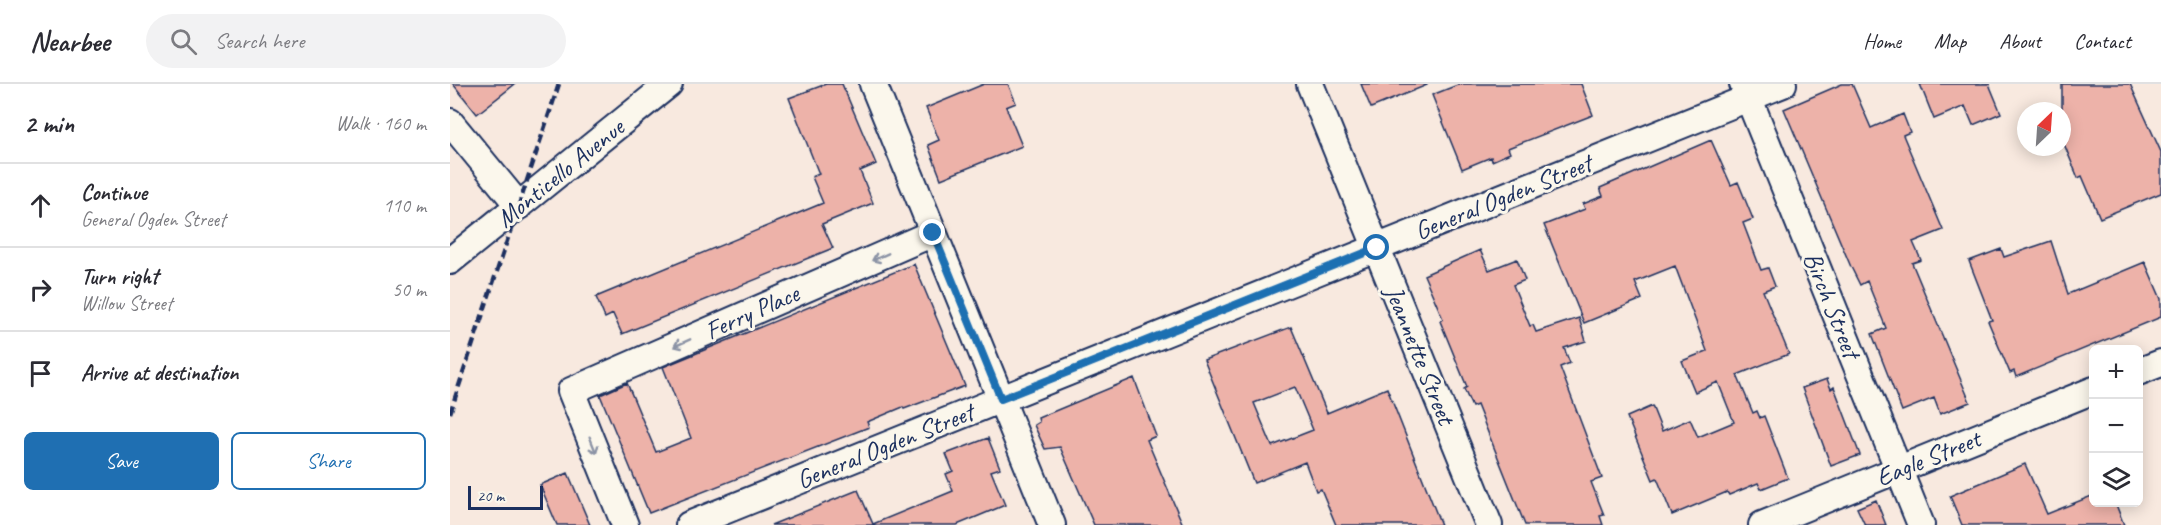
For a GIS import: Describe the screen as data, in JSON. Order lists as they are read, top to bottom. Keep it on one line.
{"streets":{"street":["Monticello Avenue","General Ogden Street","Birch Street","Ferry Place","Jeannette Street","Eagle Street"]},"crossings":[["General Ogden Street","Birch Street"],["General Ogden Street","Jeannette Street"],["Birch Street","Eagle Street"]],"scale_bar":"20 m","north":"top right","page":{"header":"Nearbee","search":"Search here","nav":["Home","Map","About","Contact"],"heading":["2 min","Walk · 160 m"],"list":[["Continue","General Ogden Street","110 m"],["Turn right","Willow Street","50 m"],"Arrive at destination"],"map_buttons":["+","−"],"buttons":["Save","Share"],"scale":"20 m"}}
